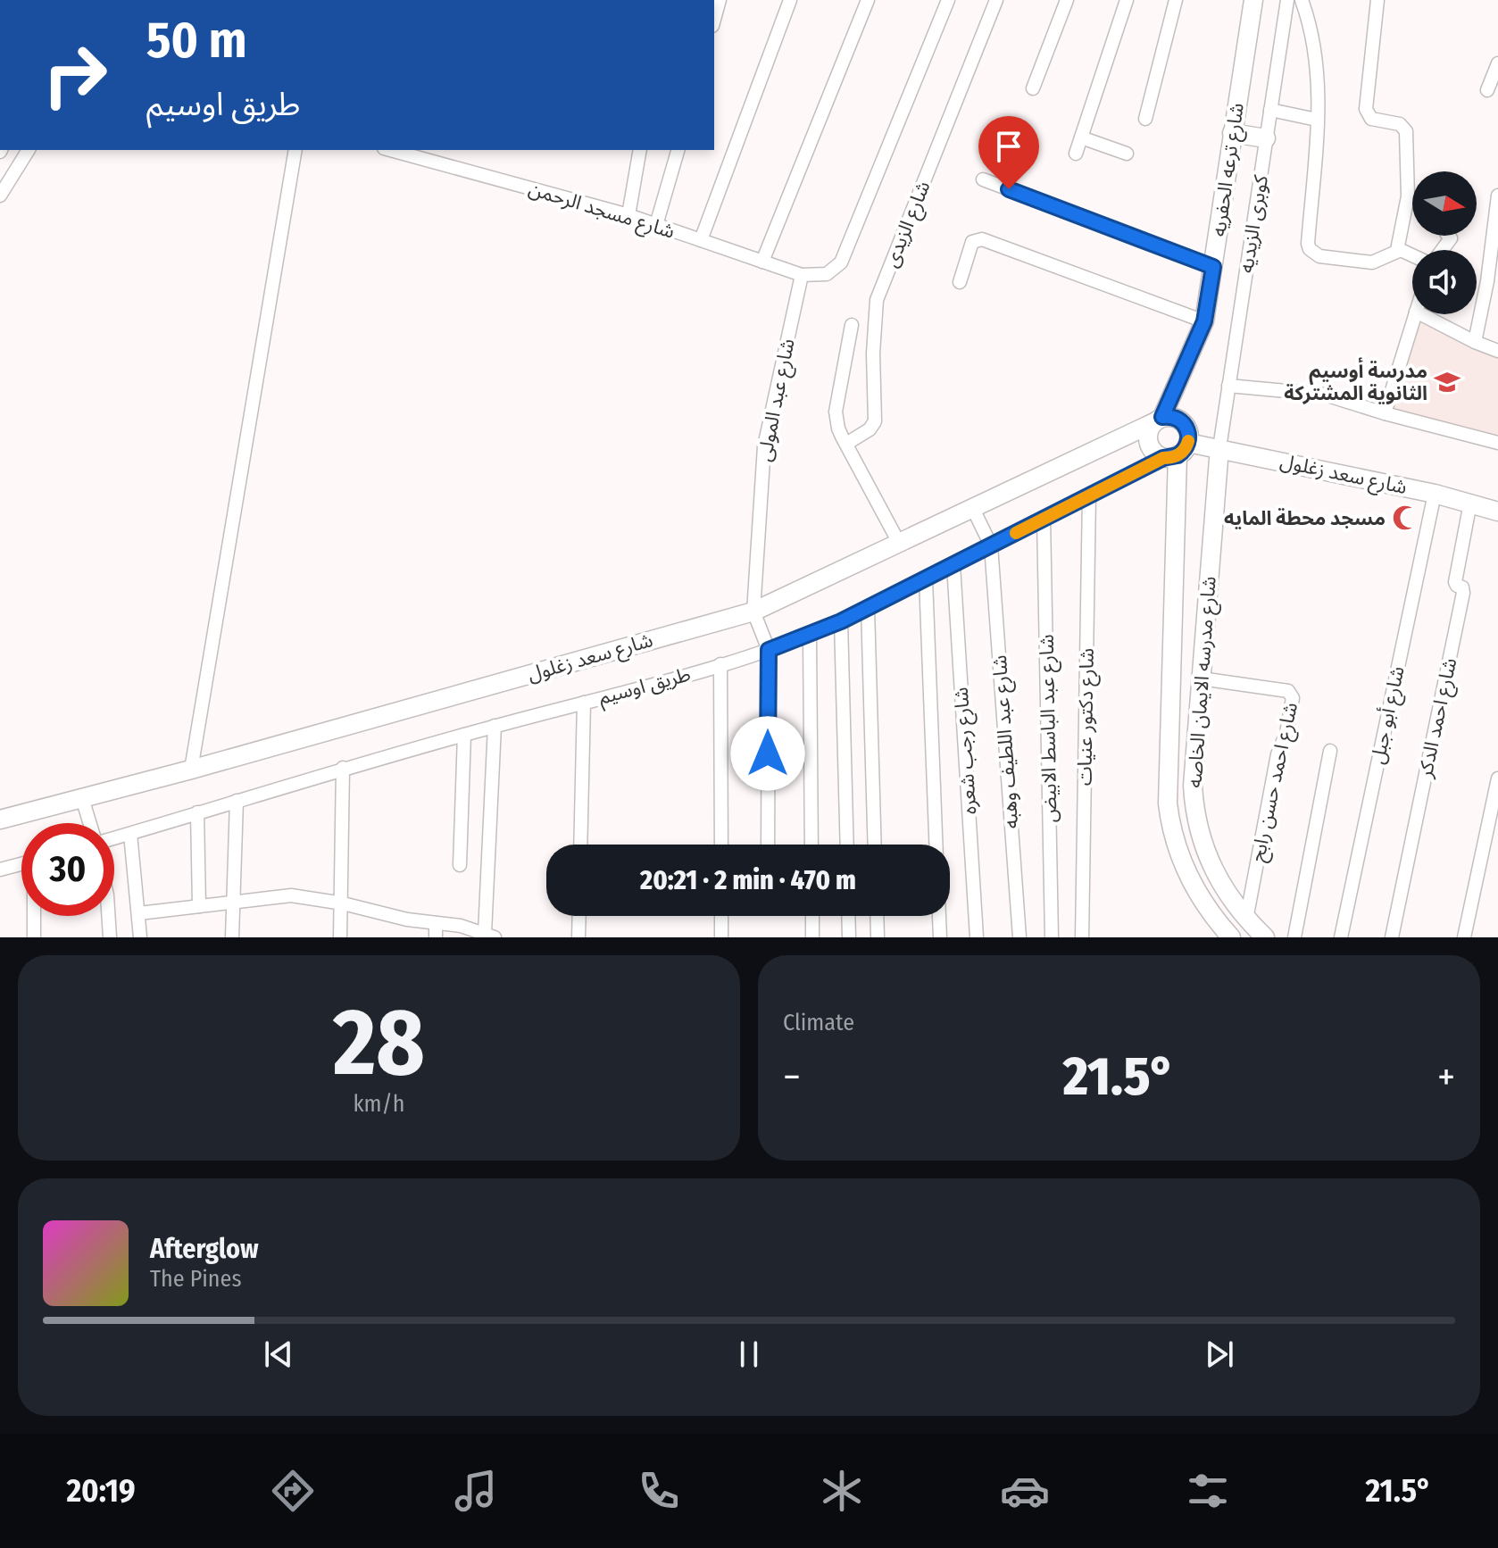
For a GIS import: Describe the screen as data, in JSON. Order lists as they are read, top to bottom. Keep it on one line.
{"streets":{"street":["شارع ترعه الحفريه","شارع مسجد الرحمن","شارع الزيدى","كوبرى الزيديه","شارع عبد المولى","شارع سعد زغلول","شارع مدرسه الايمان الخاصه","طريق اوسيم","شارع أبو جبل","شارع دكتور عنيات","شارع احمد الدكر","شارع عبد الباسط الابيض","شارع عبد اللطيف وهبه","شارع رجب شعره","شارع احمد حسن رابح"]},"crossings":[["شارع ترعه الحفريه","شارع سعد زغلول"],["شارع ترعه الحفريه","شارع مدرسه الايمان الخاصه"],["شارع ترعه الحفريه","طريق اوسيم"],["شارع مسجد الرحمن","شارع عبد المولى"],["كوبرى الزيديه","شارع سعد زغلول"],["كوبرى الزيديه","شارع مدرسه الايمان الخاصه"],["شارع عبد المولى","شارع سعد زغلول"],["شارع سعد زغلول","شارع مدرسه الايمان الخاصه"],["شارع سعد زغلول","طريق اوسيم"],["شارع سعد زغلول","شارع أبو جبل"],["شارع سعد زغلول","شارع احمد الدكر"],["شارع مدرسه الايمان الخاصه","طريق اوسيم"],["شارع مدرسه الايمان الخاصه","شارع احمد حسن رابح"],["طريق اوسيم","شارع دكتور عنيات"],["طريق اوسيم","شارع عبد الباسط الابيض"],["طريق اوسيم","شارع عبد اللطيف وهبه"],["طريق اوسيم","شارع رجب شعره"]],"places":{"school or university":["مدرسة أوسيم الثانوية المشتركة"],"mosque":["مسجد محطة المايه"]},"north":"right","page":{"turn":["50 m","طريق اوسيم"],"limit":"30","trip":"20:21 · 2 min · 470 m","tile":[["28","km/h"],"Climate"],"heat":["−","21.5°","+"],"song":["Afterglow","The Pines"],"tabs":["20:19","21.5°"]}}
